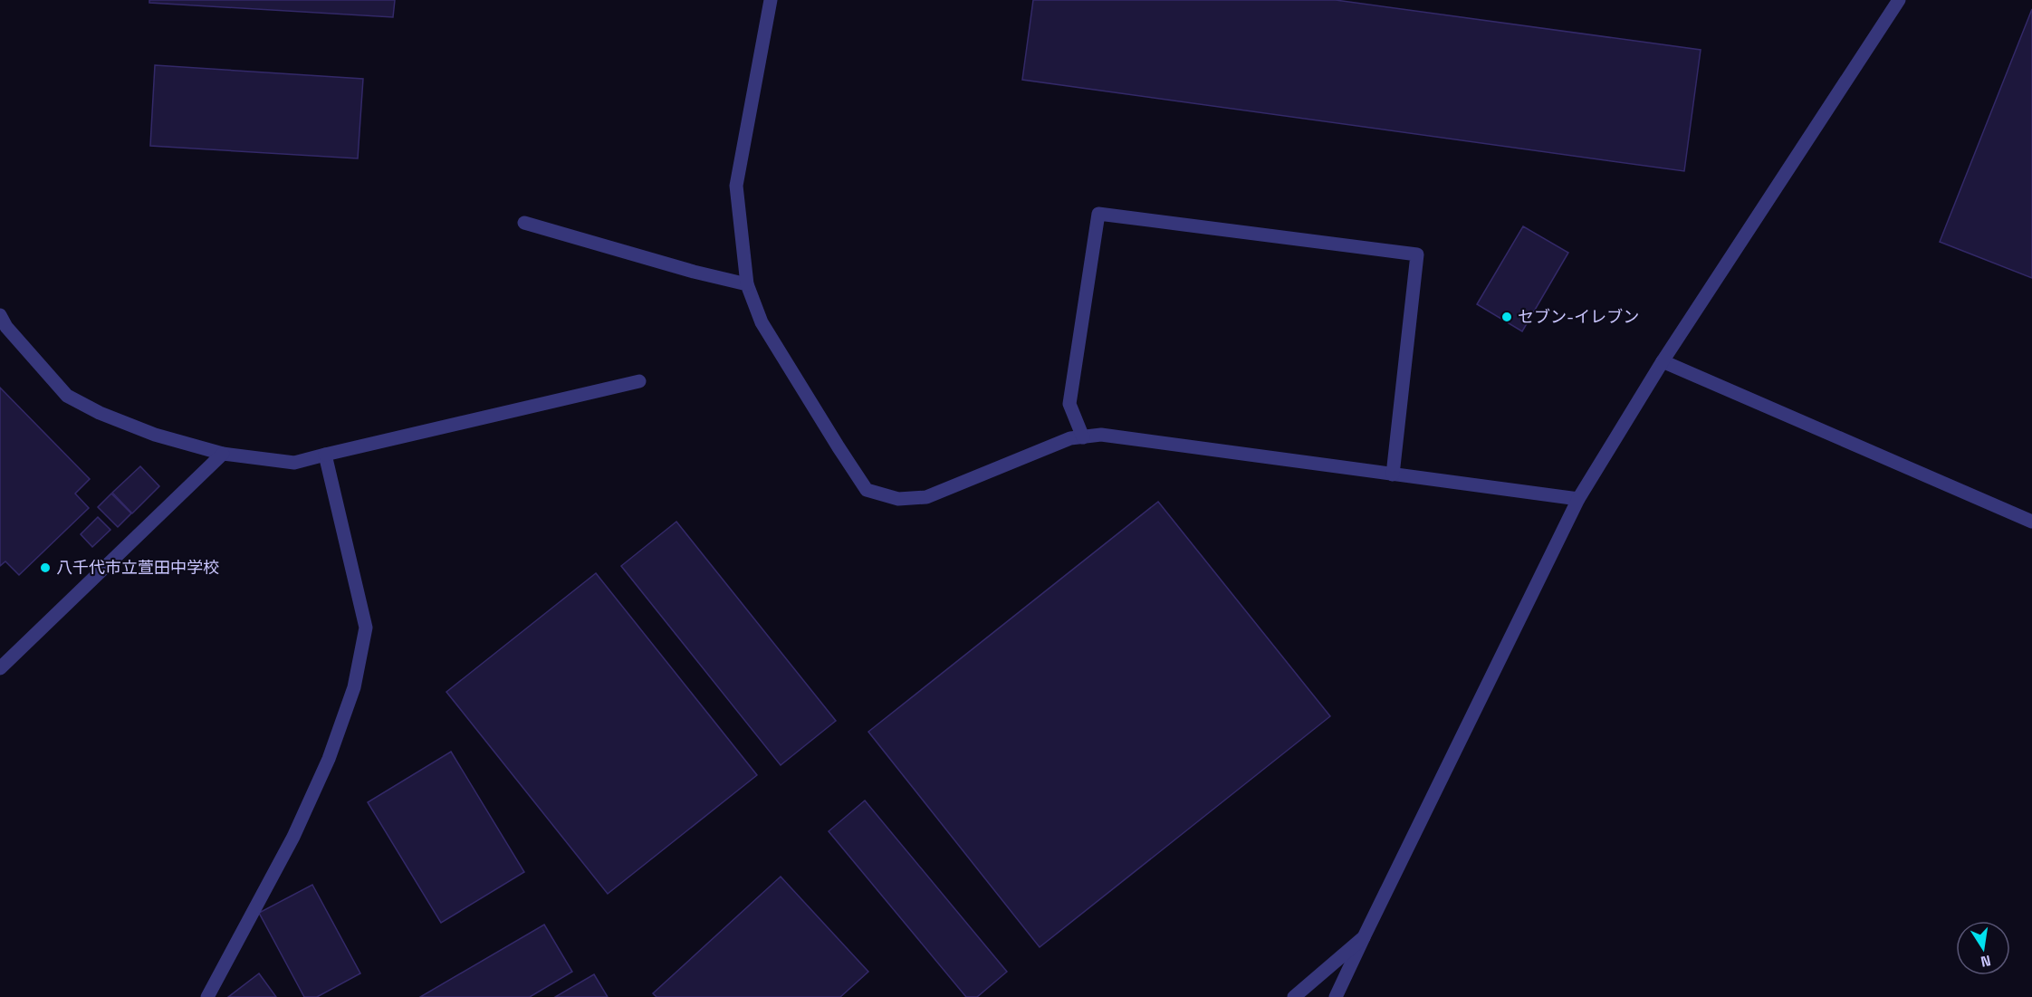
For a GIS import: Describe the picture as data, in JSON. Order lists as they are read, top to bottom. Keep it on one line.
{"places":["セブン-イレブン","八千代市立萱田中学校"],"north":"bottom"}
